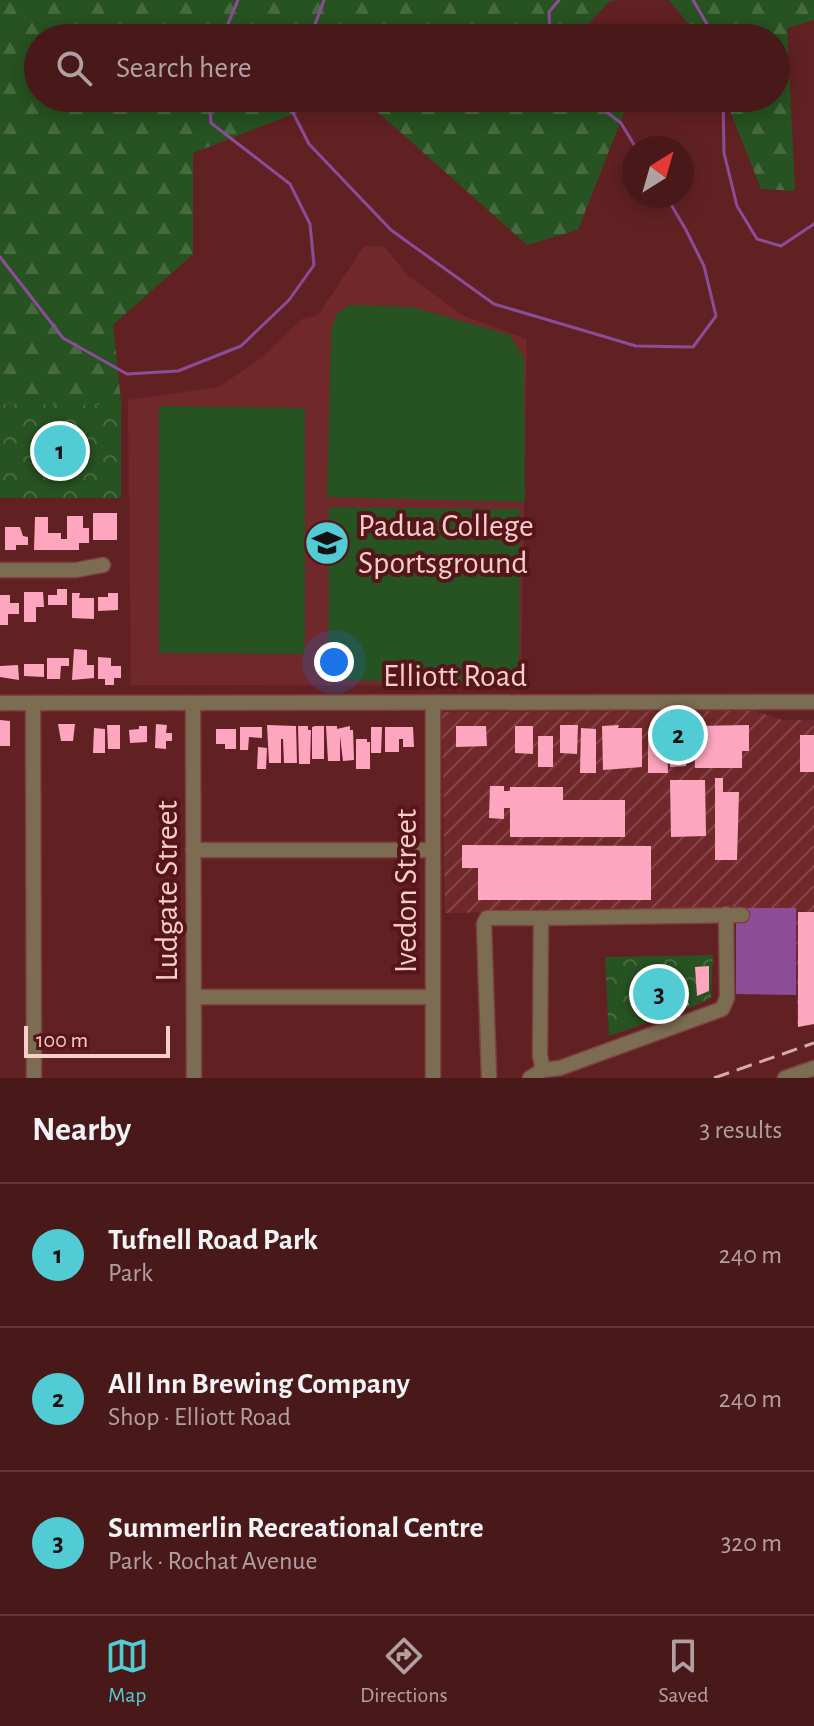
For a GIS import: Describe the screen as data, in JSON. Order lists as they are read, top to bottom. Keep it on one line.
{"streets":{"street":["Elliott Road","Ludgate Street","Ivedon Street"]},"crossings":[["Elliott Road","Ludgate Street"],["Elliott Road","Ivedon Street"]],"places":{"school or university":["Padua College Sportsground"]},"scale_bar":"100 m","north":"top right","page":{"search":"Search here","pins":["1","2","3"],"scale":"100 m","heading":["Nearby","3 results"],"list":[{"mark":"1","name":"Tufnell Road Park","note":"Park","value":"240 m"},{"mark":"2","name":"All Inn Brewing Company","note":"Shop · Elliott Road","value":"240 m"},{"mark":"3","name":"Summerlin Recreational Centre","note":"Park · Rochat Avenue","value":"320 m"}],"nav":["Map","Directions","Saved"]}}
